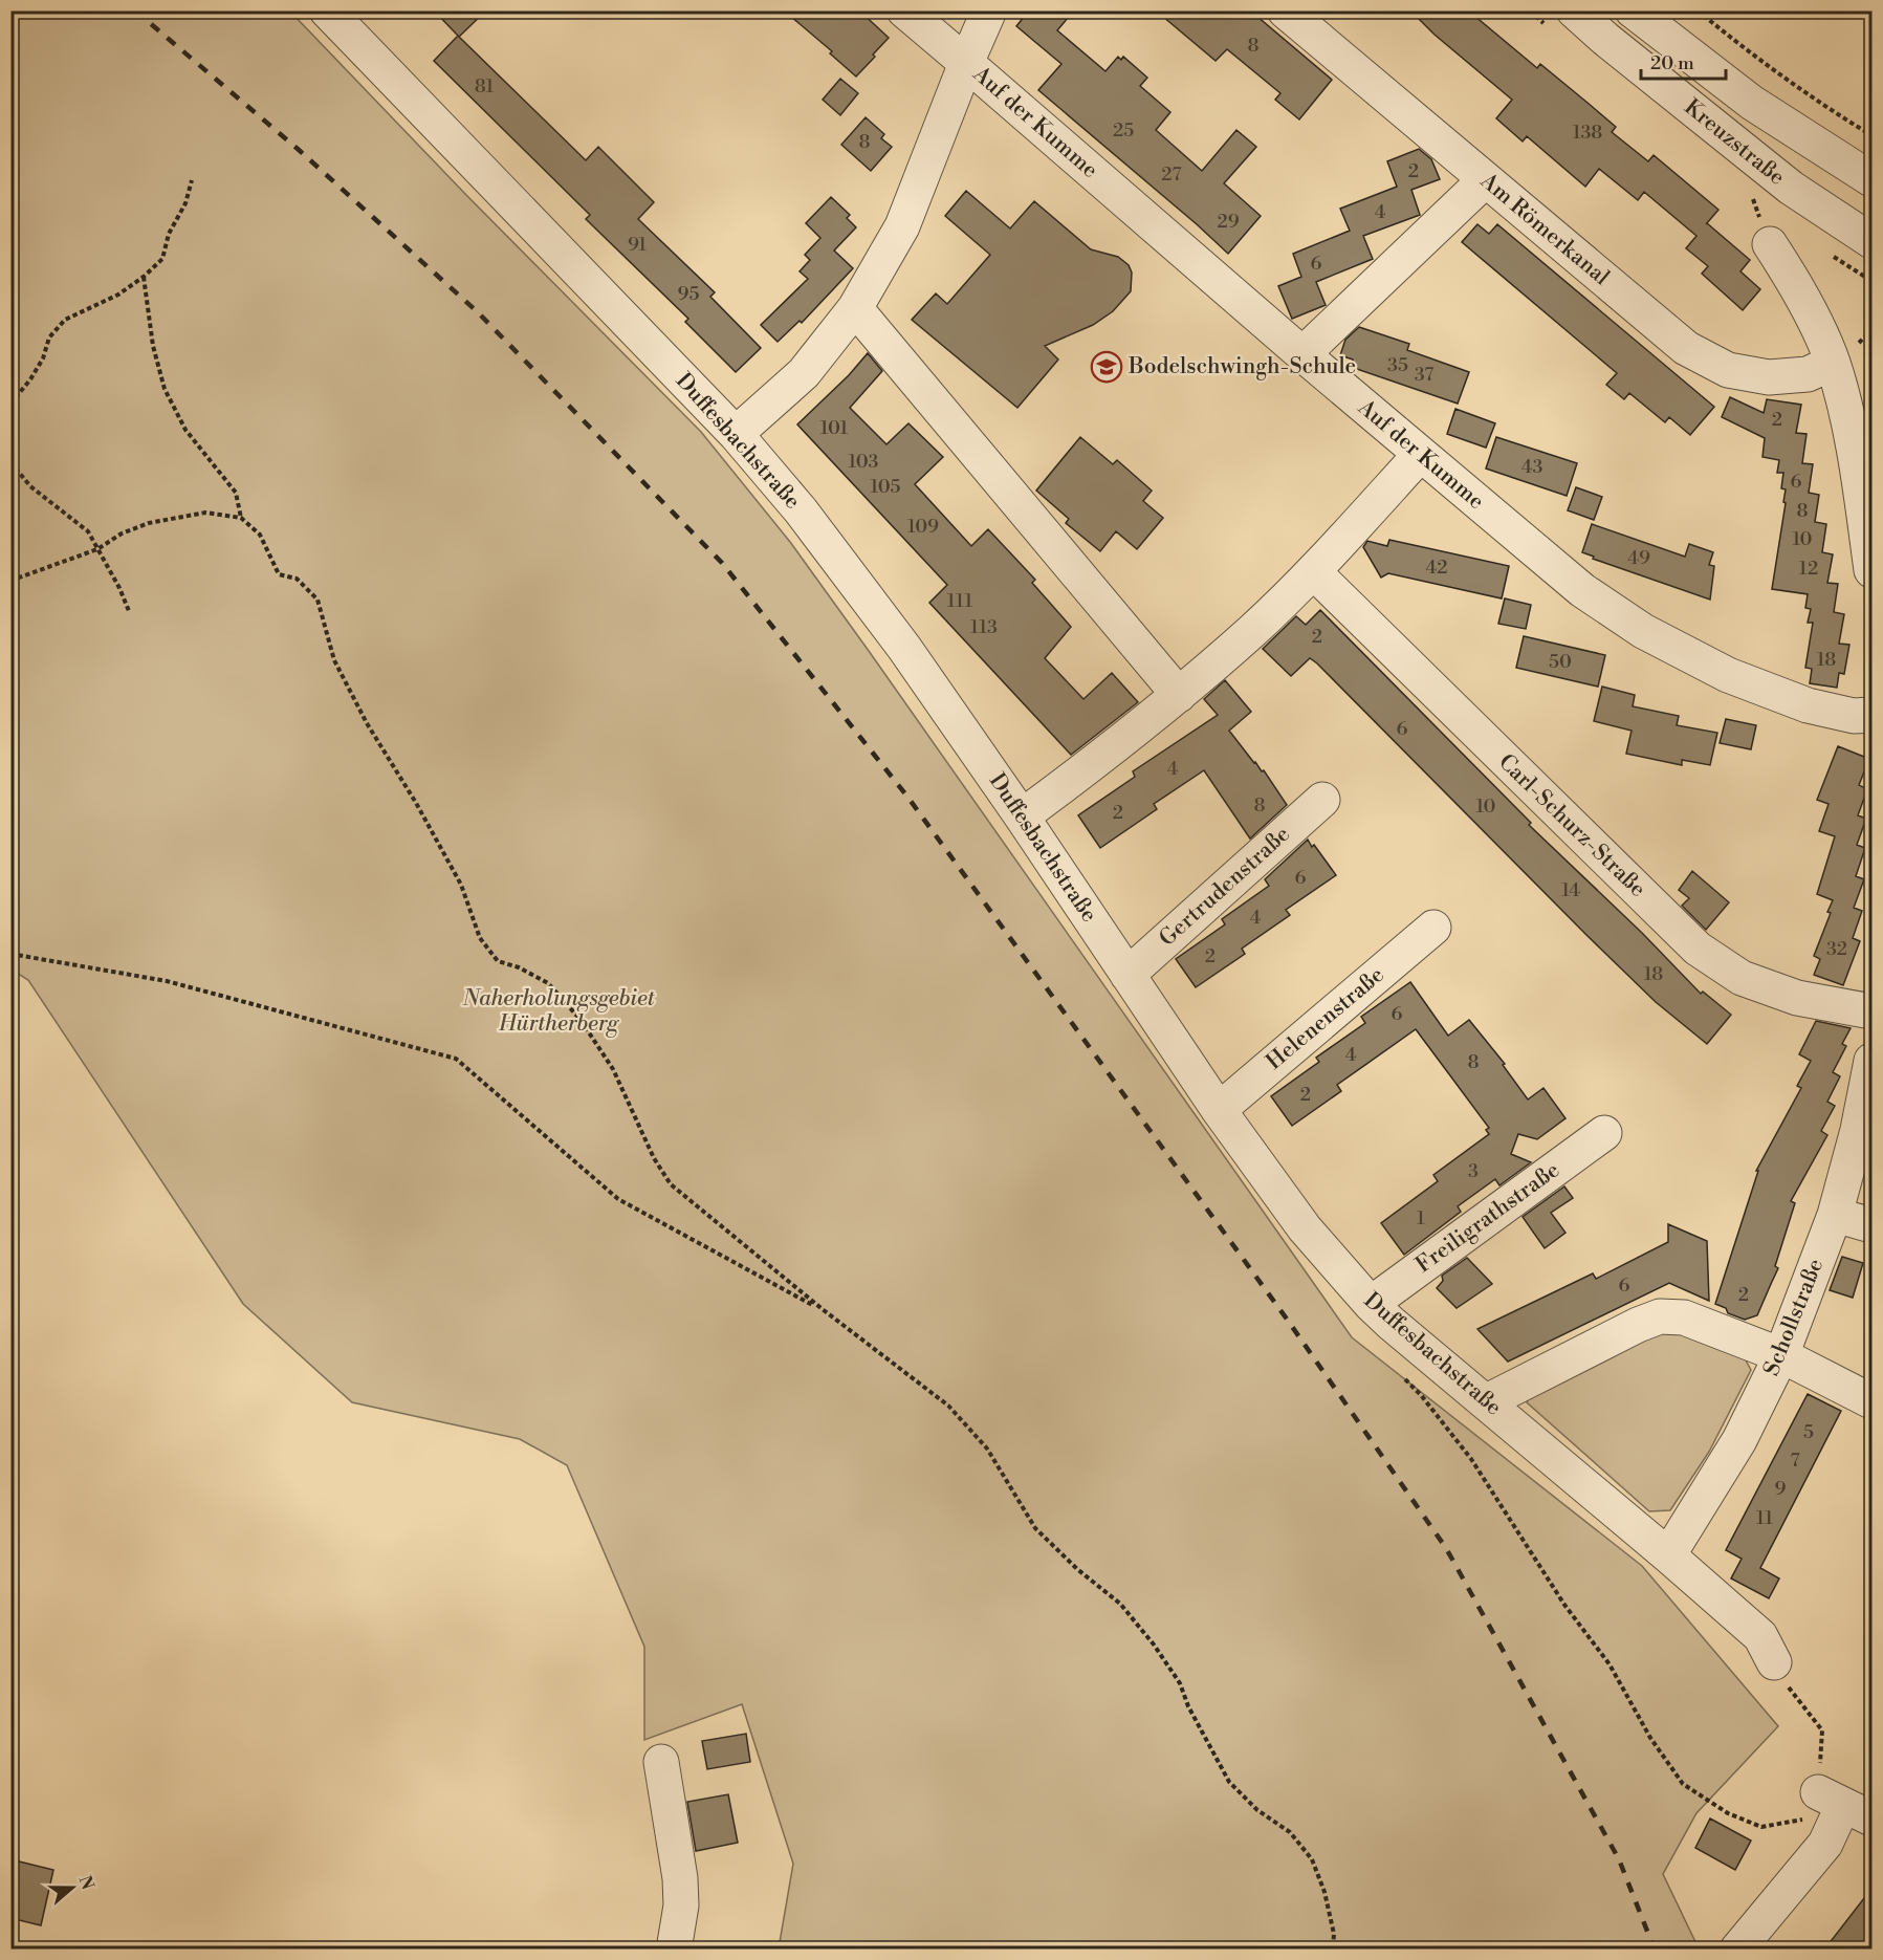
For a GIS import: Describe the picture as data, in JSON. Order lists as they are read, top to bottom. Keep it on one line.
{"streets":{"street":["Auf der Kumme","Kreuzstraße","Am Römerkanal","Duffesbachstraße","Carl-Schurz-Straße","Gertrudenstraße","Helenenstraße","Freiligrathstraße","Schollstraße"]},"crossings":[["Duffesbachstraße","Gertrudenstraße"],["Duffesbachstraße","Helenenstraße"],["Duffesbachstraße","Freiligrathstraße"],["Duffesbachstraße","Schollstraße"]],"parks":["Naherholungsgebiet Hürtherberg"],"places":{"school or university":["Bodelschwingh-Schule"]},"house_numbers":["8","81","25","138","8","2","27","4","29","91","6","95","35","37","2","101","103","43","6","105","8","109","10","49","42","12","111","113","2","18","50","6","4","8","10","2","6","14","4","32","2","18","6","4","8","2","3","1","6","2","5","7","9","11"],"scale_bar":"20 m","north":"right"}
